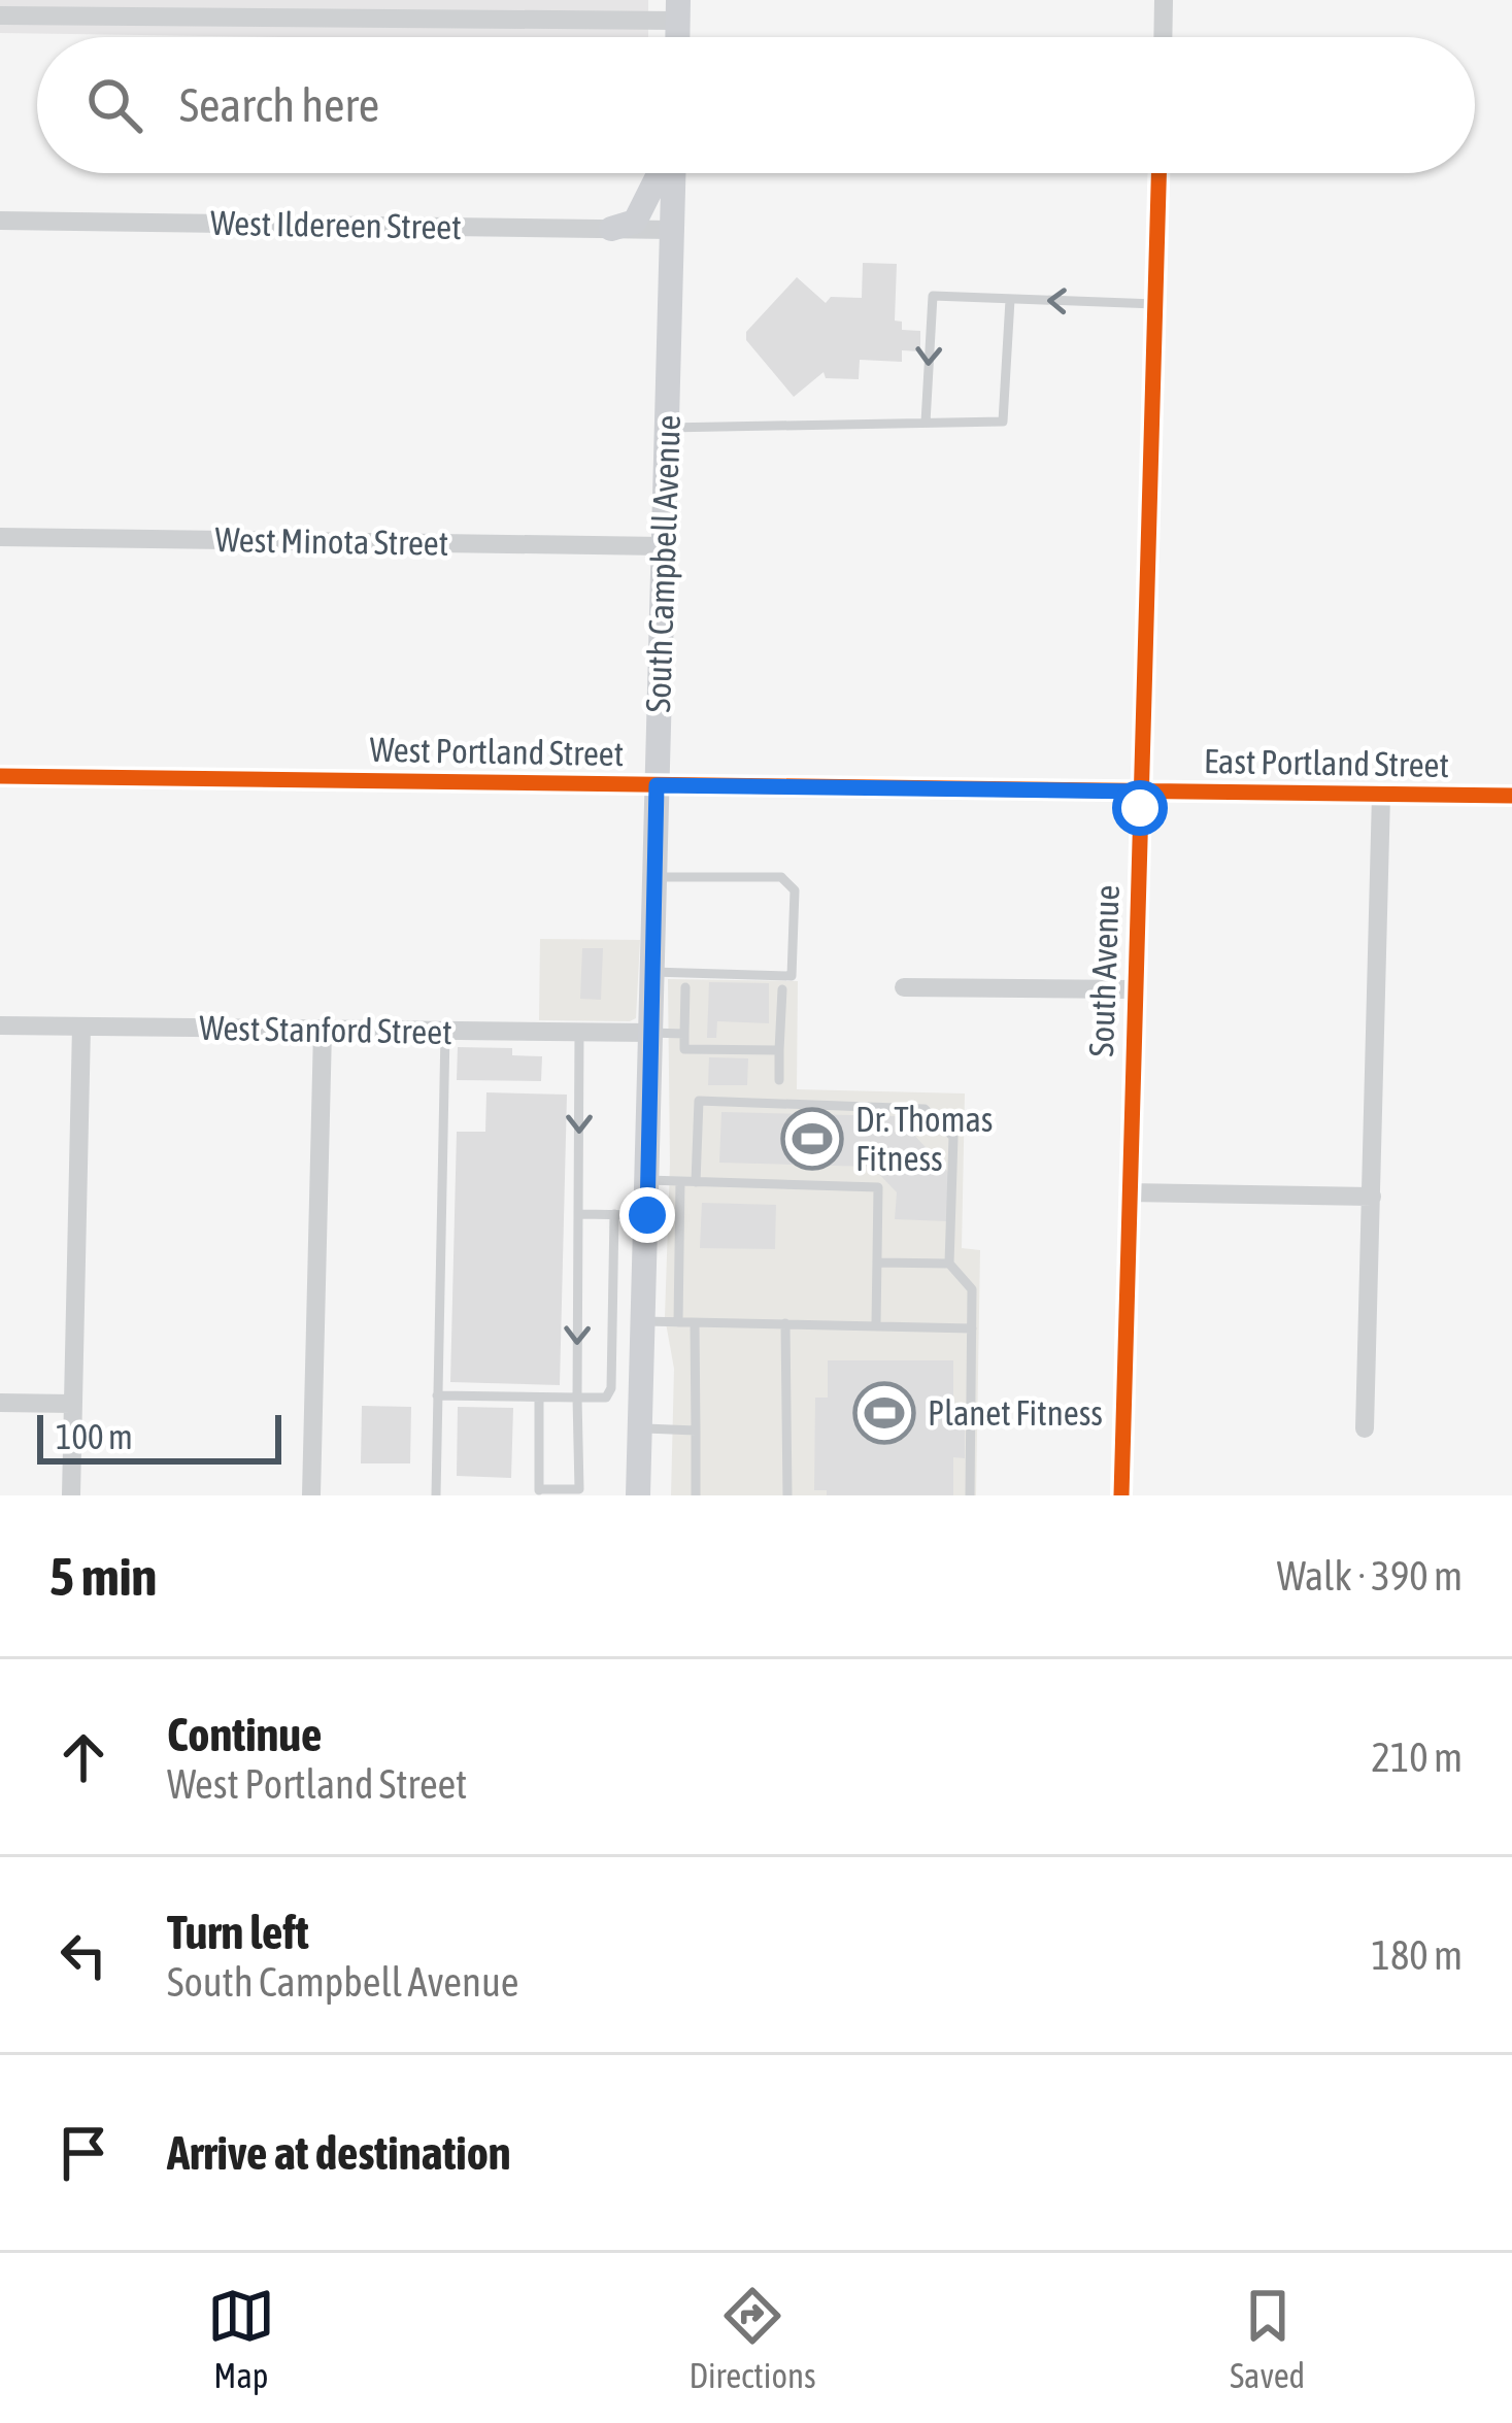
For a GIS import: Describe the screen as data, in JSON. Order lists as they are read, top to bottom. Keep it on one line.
{"streets":{"main road":["South Campbell Avenue"],"street":["West Ildereen Street","West Minota Street","West Portland Street","East Portland Street","South Avenue","West Stanford Street"]},"crossings":[["West Ildereen Street","South Campbell Avenue"],["West Minota Street","South Campbell Avenue"],["South Campbell Avenue","West Portland Street"],["South Campbell Avenue","West Stanford Street"],["West Portland Street","East Portland Street"],["West Portland Street","South Avenue"],["East Portland Street","South Avenue"]],"places":{"sports":["Dr. Thomas Fitness","Planet Fitness"]},"scale_bar":"100 m","page":{"search":"Search here","scale":"100 m","heading":["5 min","Walk · 390 m"],"list":[["Continue","West Portland Street","210 m"],["Turn left","South Campbell Avenue","180 m"],"Arrive at destination"],"nav":["Map","Directions","Saved"]}}
